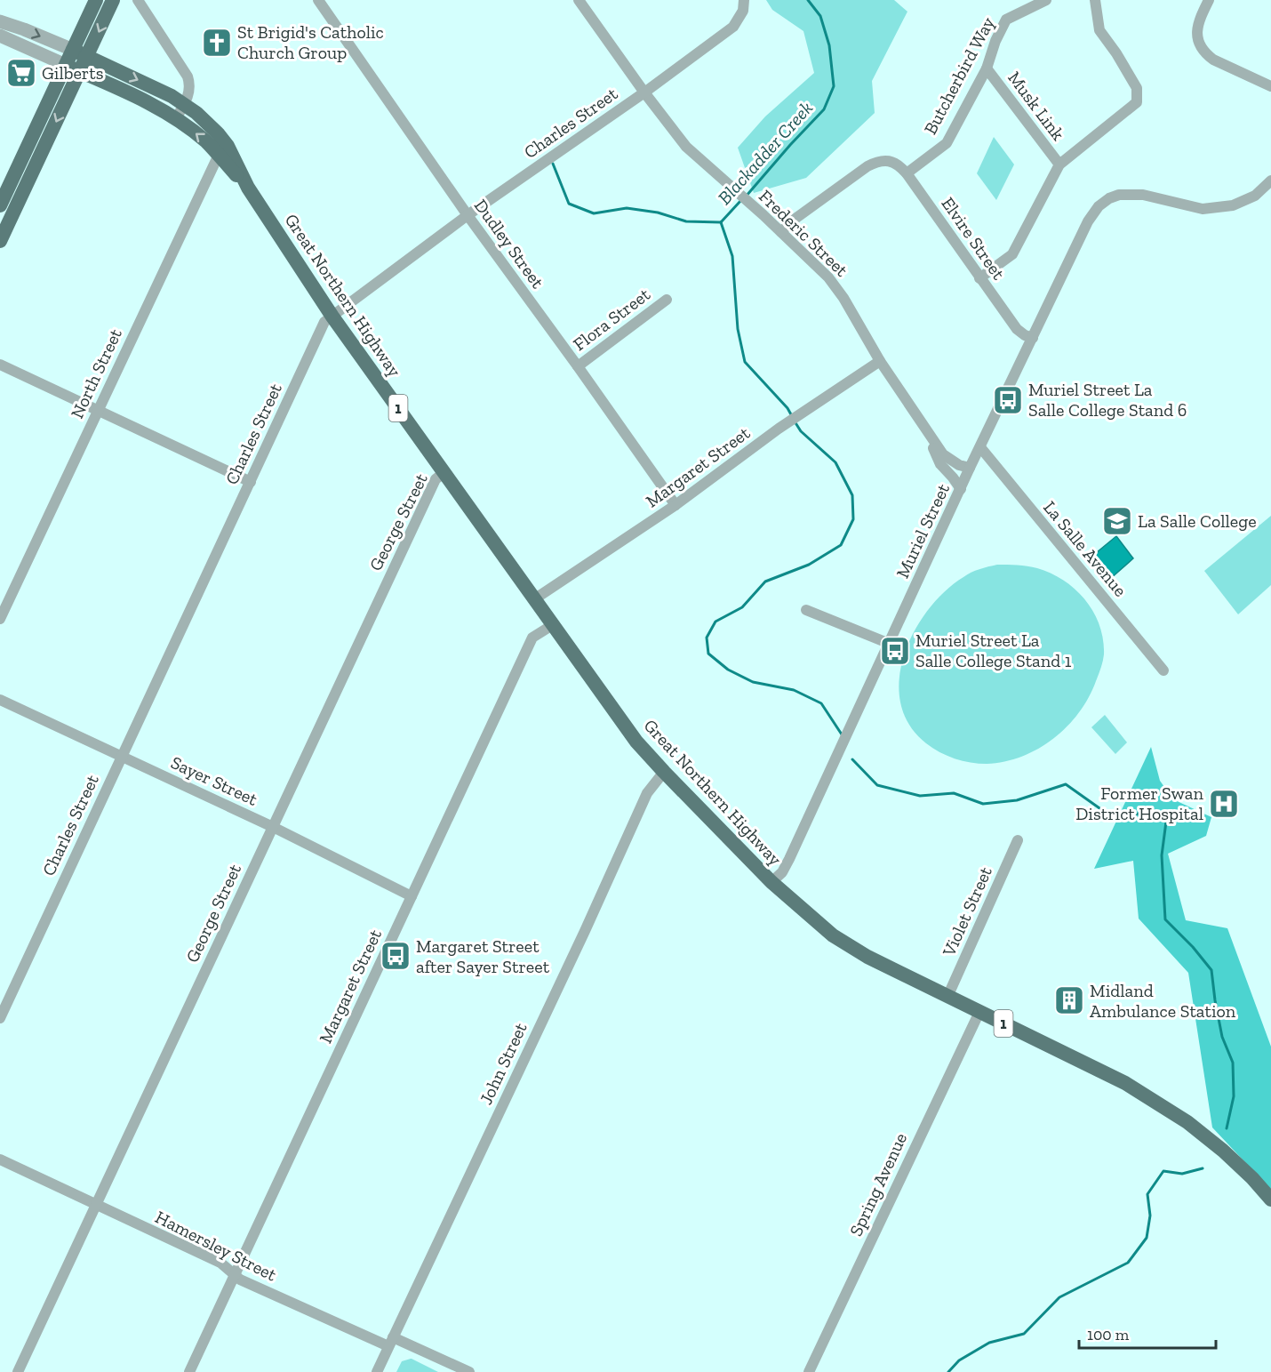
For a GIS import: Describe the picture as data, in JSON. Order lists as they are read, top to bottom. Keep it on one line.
{"streets":{"main road":["Great Northern Highway","1"],"street":["Butcherbird Way","Musk Link","Charles Street","Frederic Street","Elvire Street","Dudley Street","Flora Street","North Street","Margaret Street","George Street","Muriel Street","La Salle Avenue","Sayer Street","Violet Street","John Street","Spring Avenue","Hamersley Street"]},"crossings":[["Butcherbird Way","Musk Link"],["Butcherbird Way","Elvire Street"],["Charles Street","Frederic Street"],["Charles Street","Dudley Street"],["Charles Street","Great Northern Highway"],["Charles Street","Sayer Street"],["Frederic Street","Elvire Street"],["Frederic Street","Margaret Street"],["Frederic Street","Muriel Street"],["Elvire Street","Muriel Street"],["Dudley Street","Flora Street"],["Dudley Street","Margaret Street"],["Great Northern Highway","North Street"],["Great Northern Highway","Margaret Street"],["Great Northern Highway","George Street"],["Great Northern Highway","Muriel Street"],["Great Northern Highway","Violet Street"],["Great Northern Highway","John Street"],["Great Northern Highway","Spring Avenue"],["Margaret Street","Sayer Street"],["Margaret Street","Hamersley Street"],["George Street","Sayer Street"],["George Street","Hamersley Street"],["Muriel Street","La Salle Avenue"],["John Street","Hamersley Street"]],"water":["Blackadder Creek"],"places":{"church":["St Brigid's Catholic Church Group"],"supermarket":["Gilberts"],"bus stop":["Muriel Street La Salle College Stand 6","Muriel Street La Salle College Stand 1","Margaret Street after Sayer Street"],"school or university":["La Salle College"],"hospital":["Former Swan District Hospital"],"building":["Midland Ambulance Station"]},"scale_bar":"100 m"}
